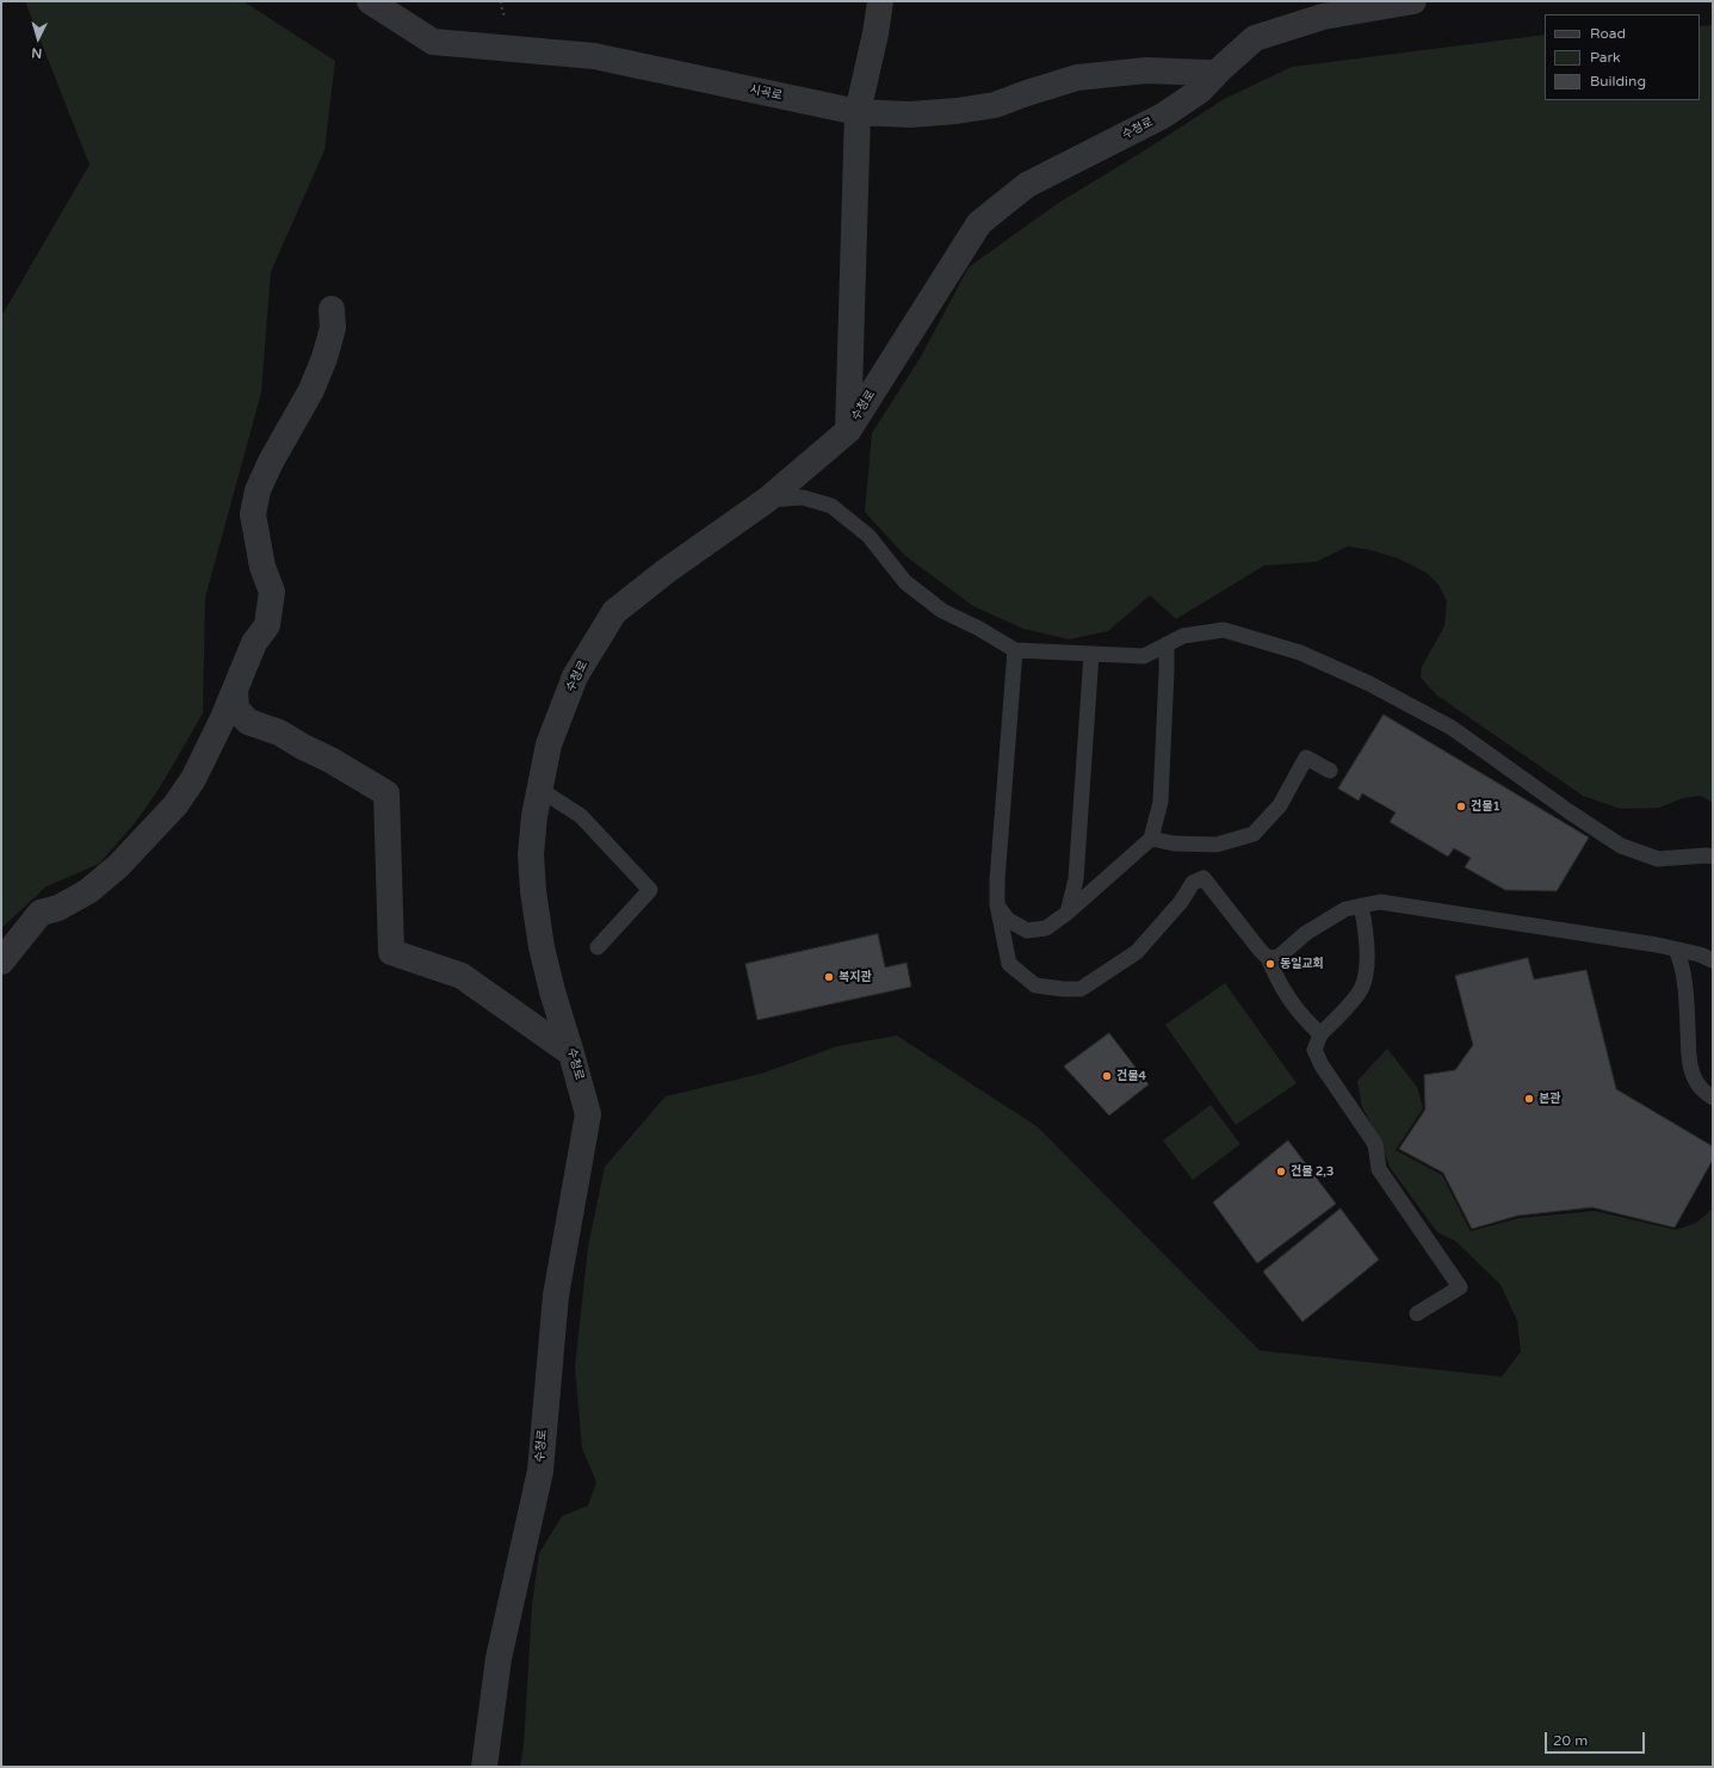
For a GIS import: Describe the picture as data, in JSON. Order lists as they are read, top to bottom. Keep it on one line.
{"streets":{"street":["시곡로","수청로"]},"crossings":[["시곡로","수청로"]],"places":["건물1","동일교회","복지관","건물4","본관","건물 2,3"],"legend":["Road","Park","Building"],"scale_bar":"20 m","north":"bottom"}
